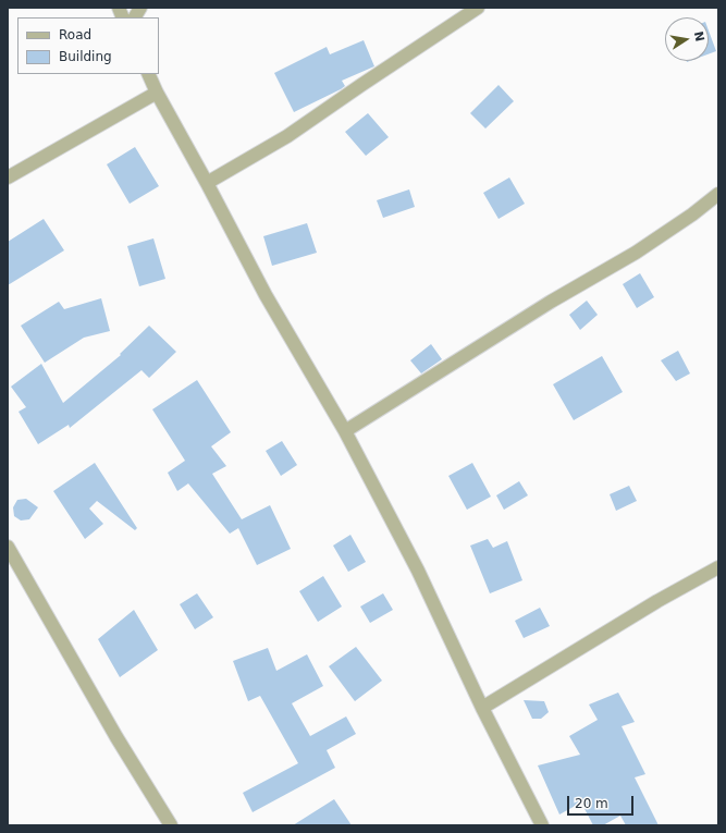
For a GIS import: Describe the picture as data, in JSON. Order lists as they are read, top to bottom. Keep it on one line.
{"legend":["Road","Building"],"scale_bar":"20 m","north":"right"}
